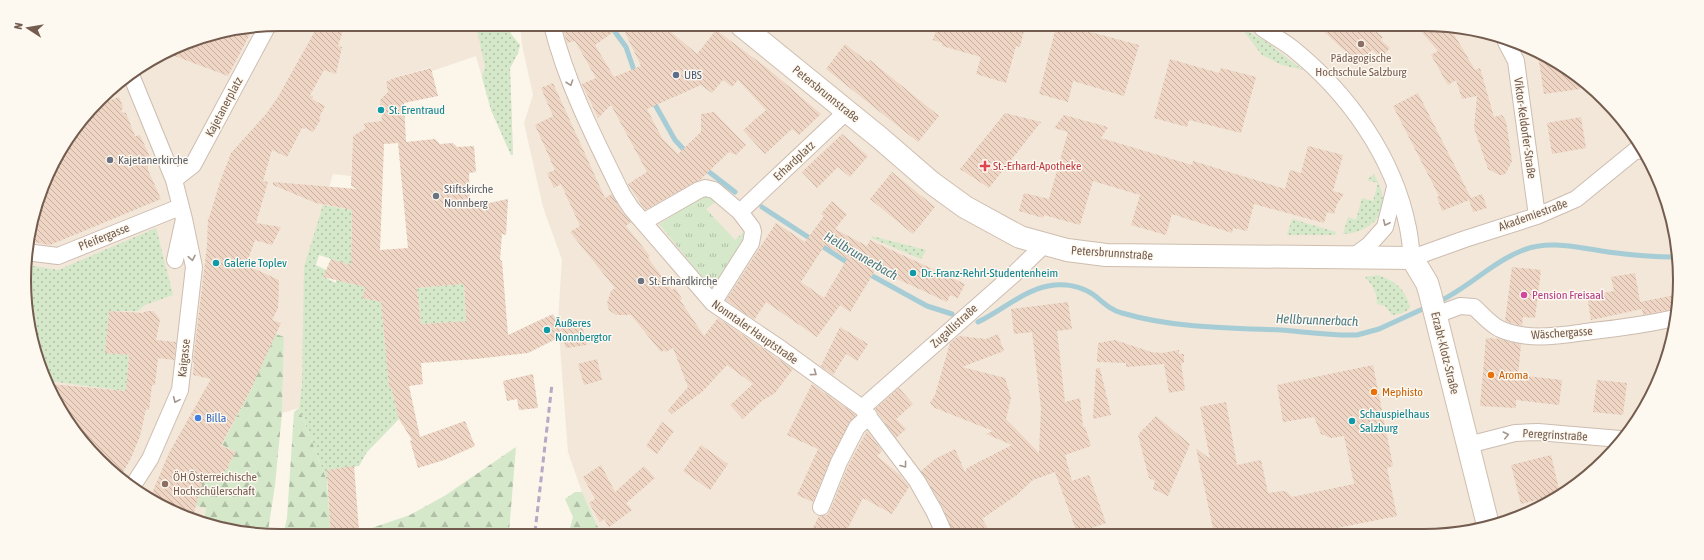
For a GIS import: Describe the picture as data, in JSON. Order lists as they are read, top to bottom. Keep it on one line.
{"streets":{"main road":["Petersbrunnstraße","Erzabt-Klotz-Straße"],"street":["Kajetanerplatz","Viktor-Keldorfer-Straße","Erhardplatz","Akademiestraße","Pfeifergasse","Zugallistraße","Nonntaler Hauptstraße","Wäschergasse","Kaigasse","Peregrinstraße"]},"crossings":[["Petersbrunnstraße","Erhardplatz"],["Petersbrunnstraße","Akademiestraße"],["Petersbrunnstraße","Zugallistraße"],["Petersbrunnstraße","Erzabt-Klotz-Straße"],["Viktor-Keldorfer-Straße","Akademiestraße"],["Akademiestraße","Erzabt-Klotz-Straße"],["Pfeifergasse","Kaigasse"],["Zugallistraße","Nonntaler Hauptstraße"],["Wäschergasse","Erzabt-Klotz-Straße"],["Erzabt-Klotz-Straße","Peregrinstraße"]],"one_way":["Nonntaler Hauptstraße","Kaigasse","Peregrinstraße"],"water":["Hellbrunnerbach"],"places":{"other":["Pädagogische Hochschule Salzburg","UBS","St. Erentraud","Kajetanerkirche","Stiftskirche Nonnberg","Galerie Toplev","Dr.-Franz-Rehrl-Studentenheim","St. Erhardkirche","Pension Freisaal","Äußeres Nonnbergtor","Aroma","Mephisto","Billa","Schauspielhaus Salzburg","ÖH Österreichische Hochschülerschaft"],"health":["St.-Erhard-Apotheke"]},"north":"left"}
